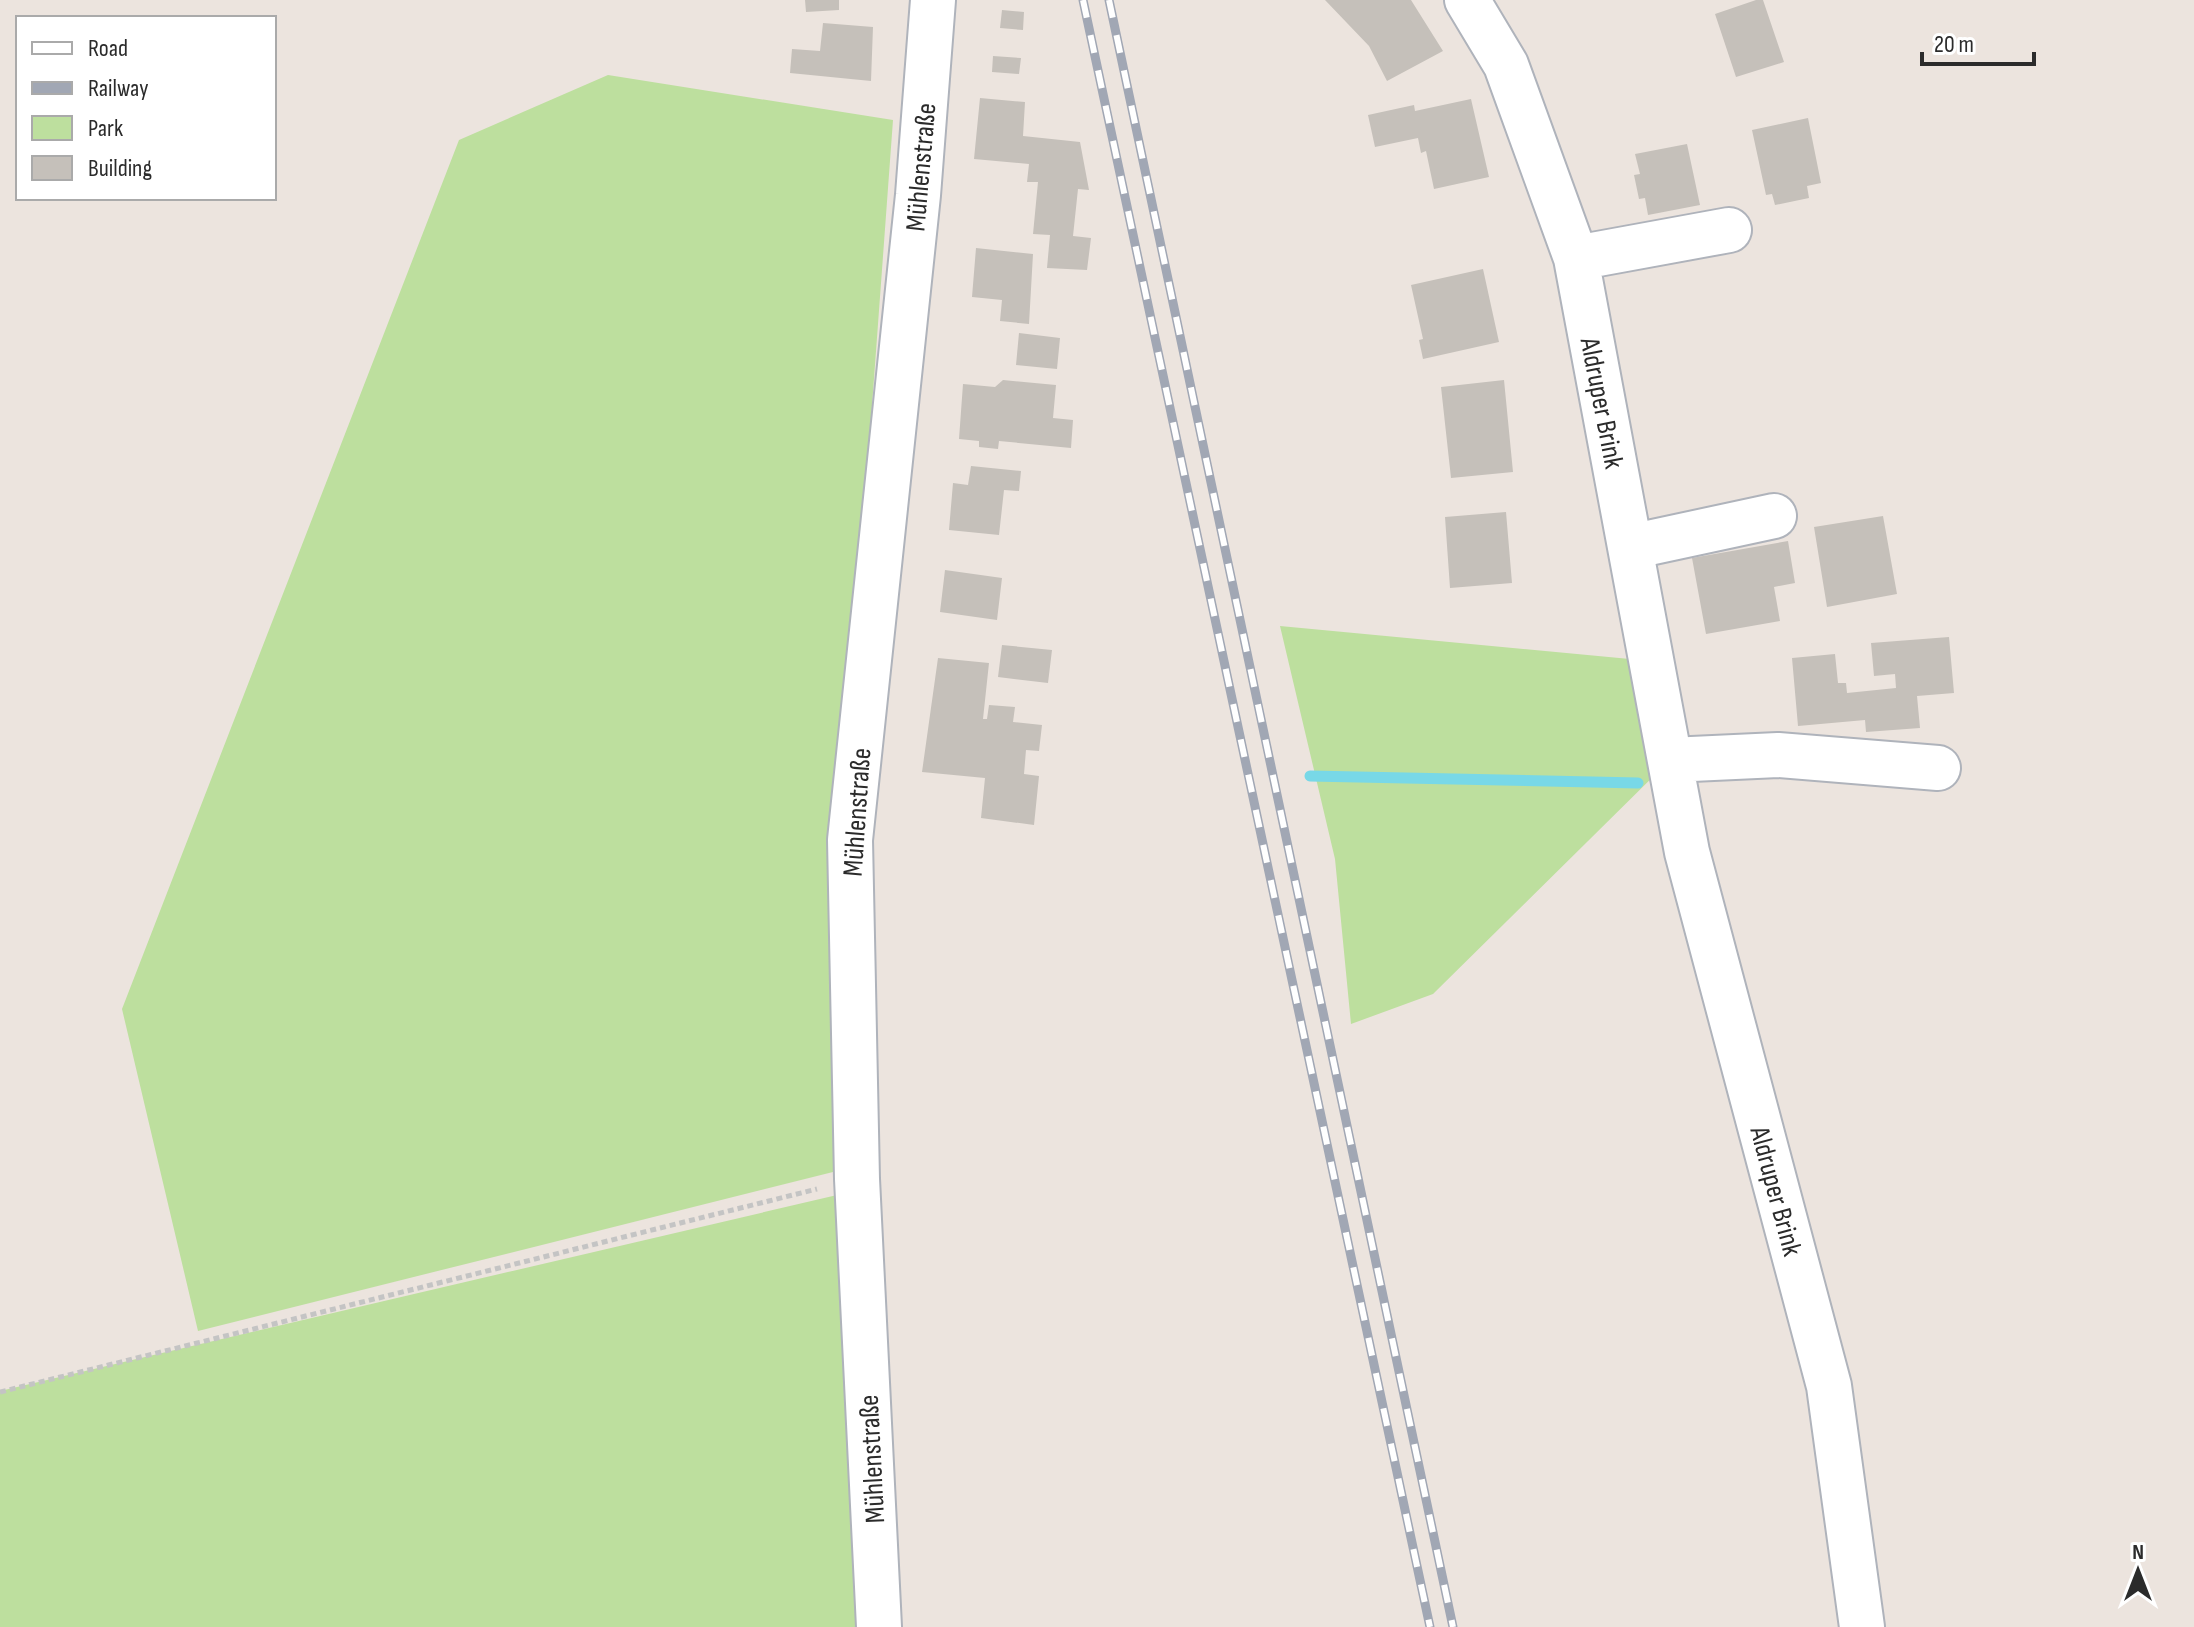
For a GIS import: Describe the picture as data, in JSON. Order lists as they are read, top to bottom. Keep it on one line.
{"streets":{"street":["Mühlenstraße","Aldruper Brink"]},"legend":["Road","Railway","Park","Building"],"scale_bar":"20 m","north":"top"}
